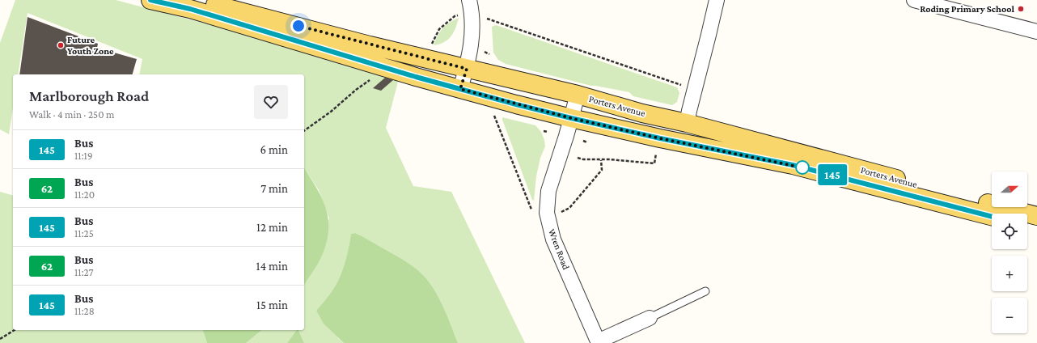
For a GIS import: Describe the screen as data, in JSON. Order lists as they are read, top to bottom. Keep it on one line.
{"streets":{"main road":["Porters Avenue"],"street":["Wren Road"]},"crossings":[["Porters Avenue","Wren Road"]],"places":["Roding Primary School","Future Youth Zone"],"lines":["bus line 145"],"north":"right","page":{"on_map":"145","heading":["Marlborough Road","Walk · 4 min · 250 m"],"list":[{"mark":"145","name":"Bus","note":"11:19","value":"6 min"},{"mark":"62","name":"Bus","note":"11:20","value":"7 min"},{"mark":"145","name":"Bus","note":"11:25","value":"12 min"},{"mark":"62","name":"Bus","note":"11:27","value":"14 min"},{"mark":"145","name":"Bus","note":"11:28","value":"15 min"}],"map_buttons":["+","−"]}}
